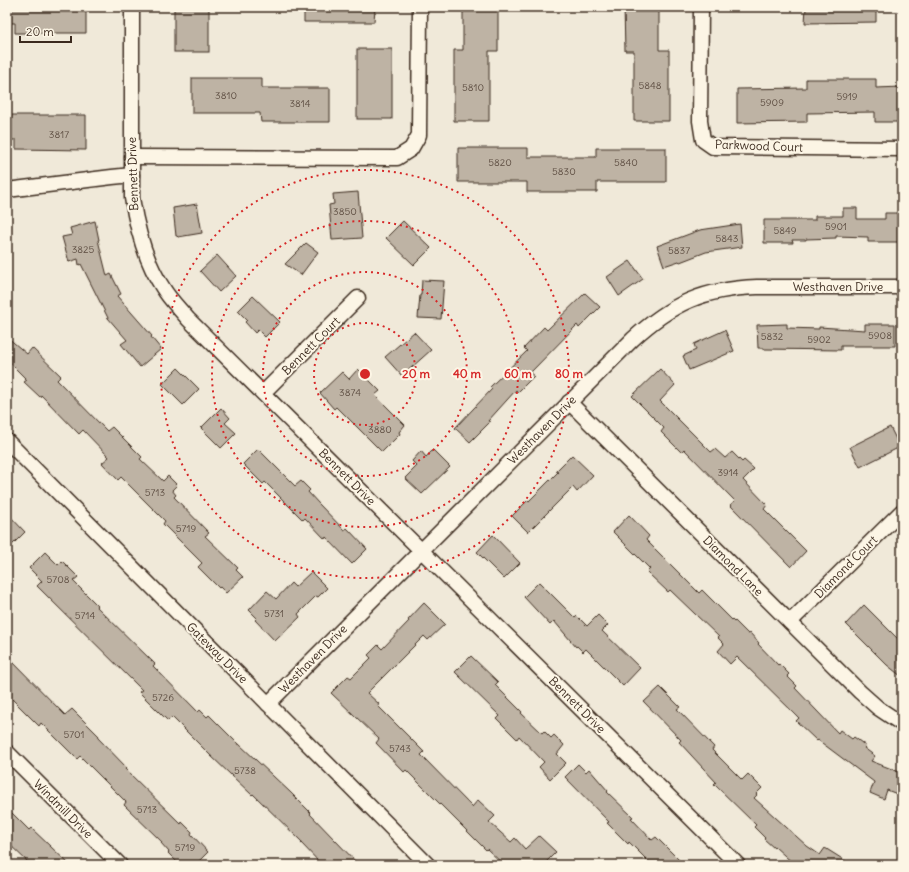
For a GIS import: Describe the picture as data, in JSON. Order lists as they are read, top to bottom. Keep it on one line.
{"streets":{"street":["Parkwood Court","Bennett Drive","Westhaven Drive","Bennett Court","Diamond Lane","Diamond Court","Gateway Drive","Windmill Drive"]},"crossings":[["Bennett Drive","Westhaven Drive"],["Bennett Drive","Bennett Court"],["Westhaven Drive","Diamond Lane"],["Westhaven Drive","Gateway Drive"],["Diamond Lane","Diamond Court"]],"house_numbers":["5848","5810","3810","5919","5909","3814","3817","5820","5840","5830","3850","5901","5849","5843","3825","5837","5908","5832","5902","3874","3880","3914","5713","5719","5708","5731","5714","5726","5701","5743","5738","5713","5719"],"scale_bar":"20 m","rings":["20 m","40 m","60 m","80 m"]}
